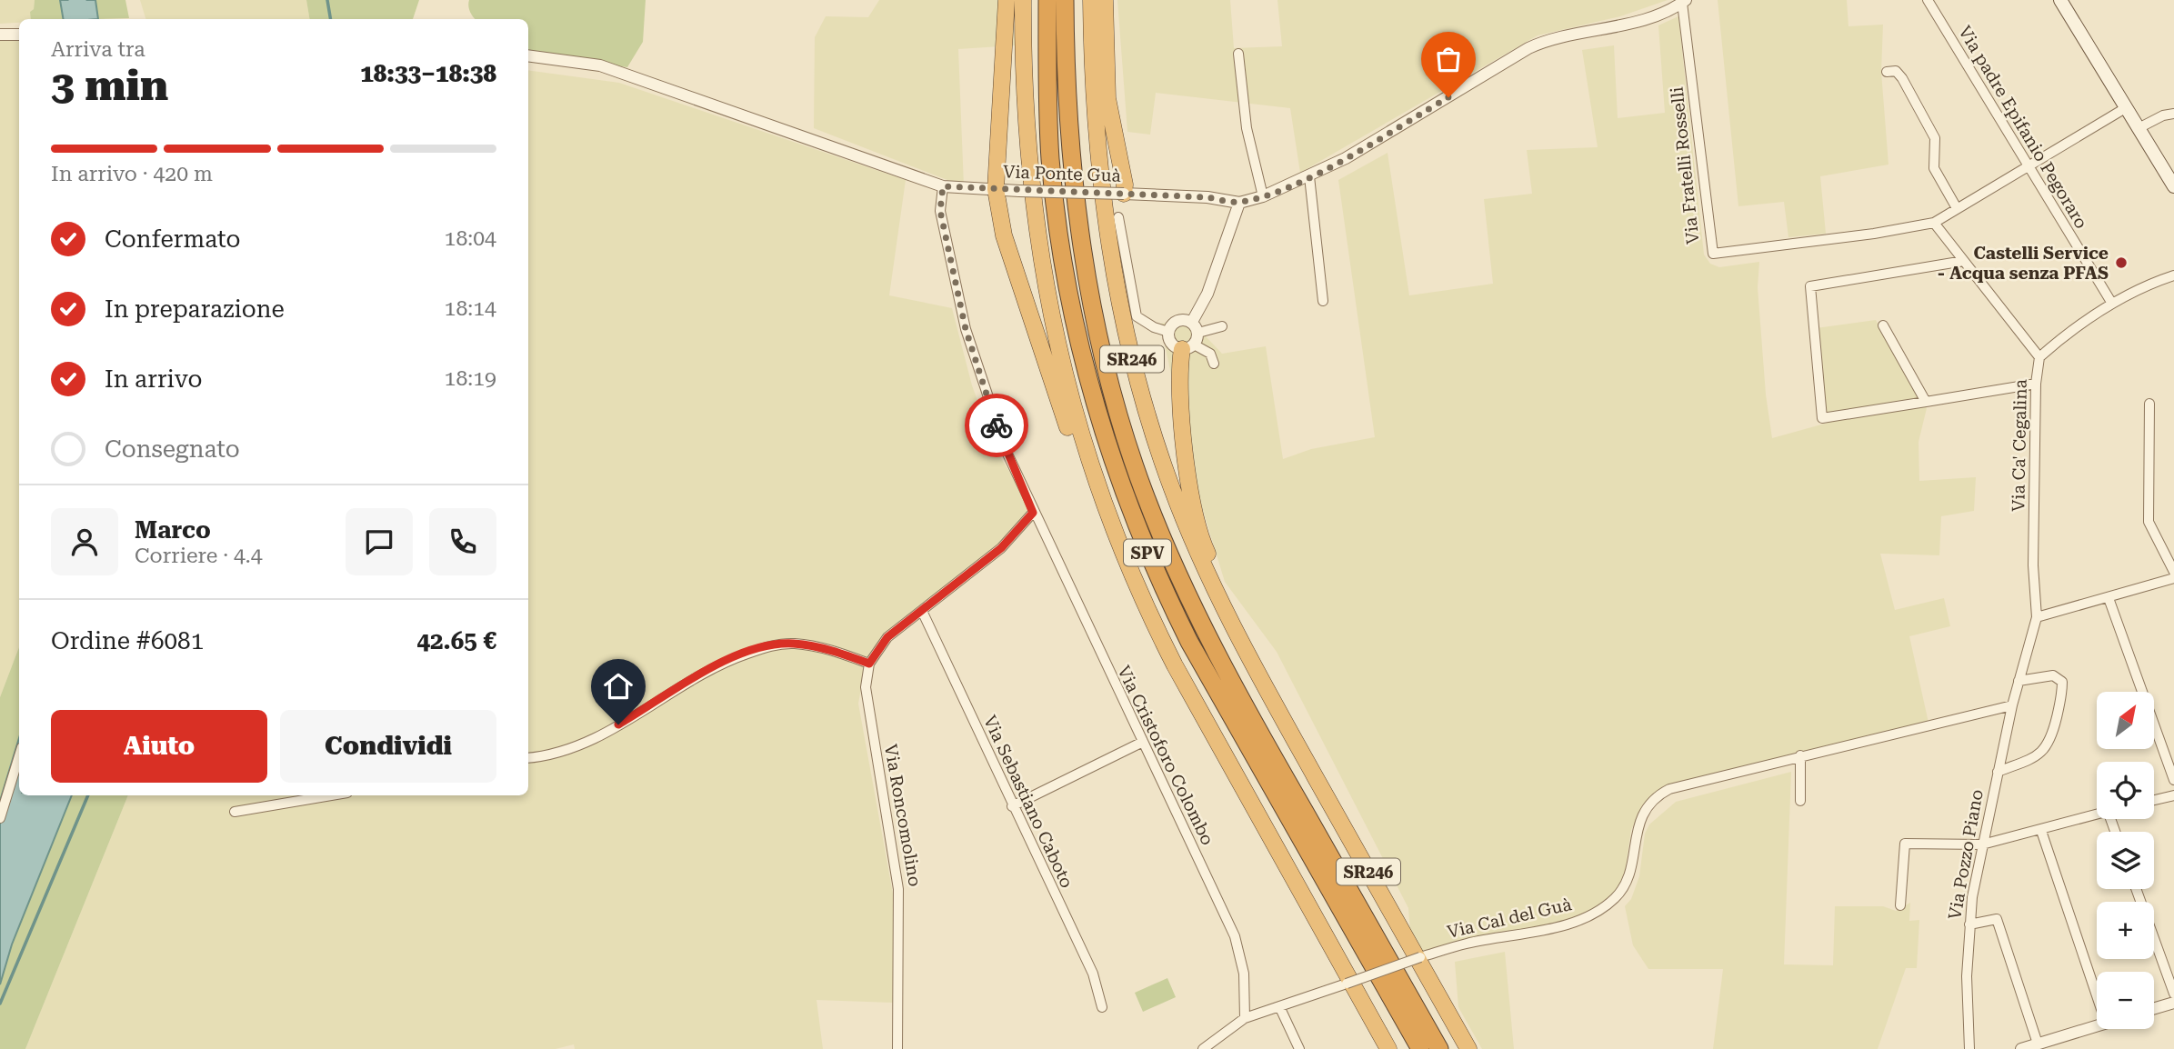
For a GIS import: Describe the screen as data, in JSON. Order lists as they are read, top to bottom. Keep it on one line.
{"streets":{"highway":["SR246","SPV"],"street":["Via padre Epifanio Pegoraro","Via Fratelli Rosselli","Via Ponte Guà","Via Ca' Cegalina","Via Cristoforo Colombo","Via Sebastiano Caboto","Via Roncomolino","Via Pozzo Piano","Via Cal del Guà"]},"crossings":[["Via padre Epifanio Pegoraro","Via Ca' Cegalina"],["Via Fratelli Rosselli","Via Ponte Guà"],["Via Ponte Guà","Via Cristoforo Colombo"],["Via Cristoforo Colombo","Via Roncomolino"],["Via Cristoforo Colombo","Via Cal del Guà"],["Via Sebastiano Caboto","Via Roncomolino"],["Via Pozzo Piano","Via Cal del Guà"]],"places":["Castelli Service - Acqua senza PFAS"],"north":"top right","page":{"heading":["3 min","Arriva tra","18:33–18:38"],"panel":["Marco","Corriere · 4.4","Ordine #6081","42.65 €"],"bar":"In arrivo · 420 m","list":[["Confermato","18:04"],["In preparazione","18:14"],["In arrivo","18:19"],"Consegnato"],"map_buttons":["+","−"],"buttons":["Aiuto","Condividi"]}}
